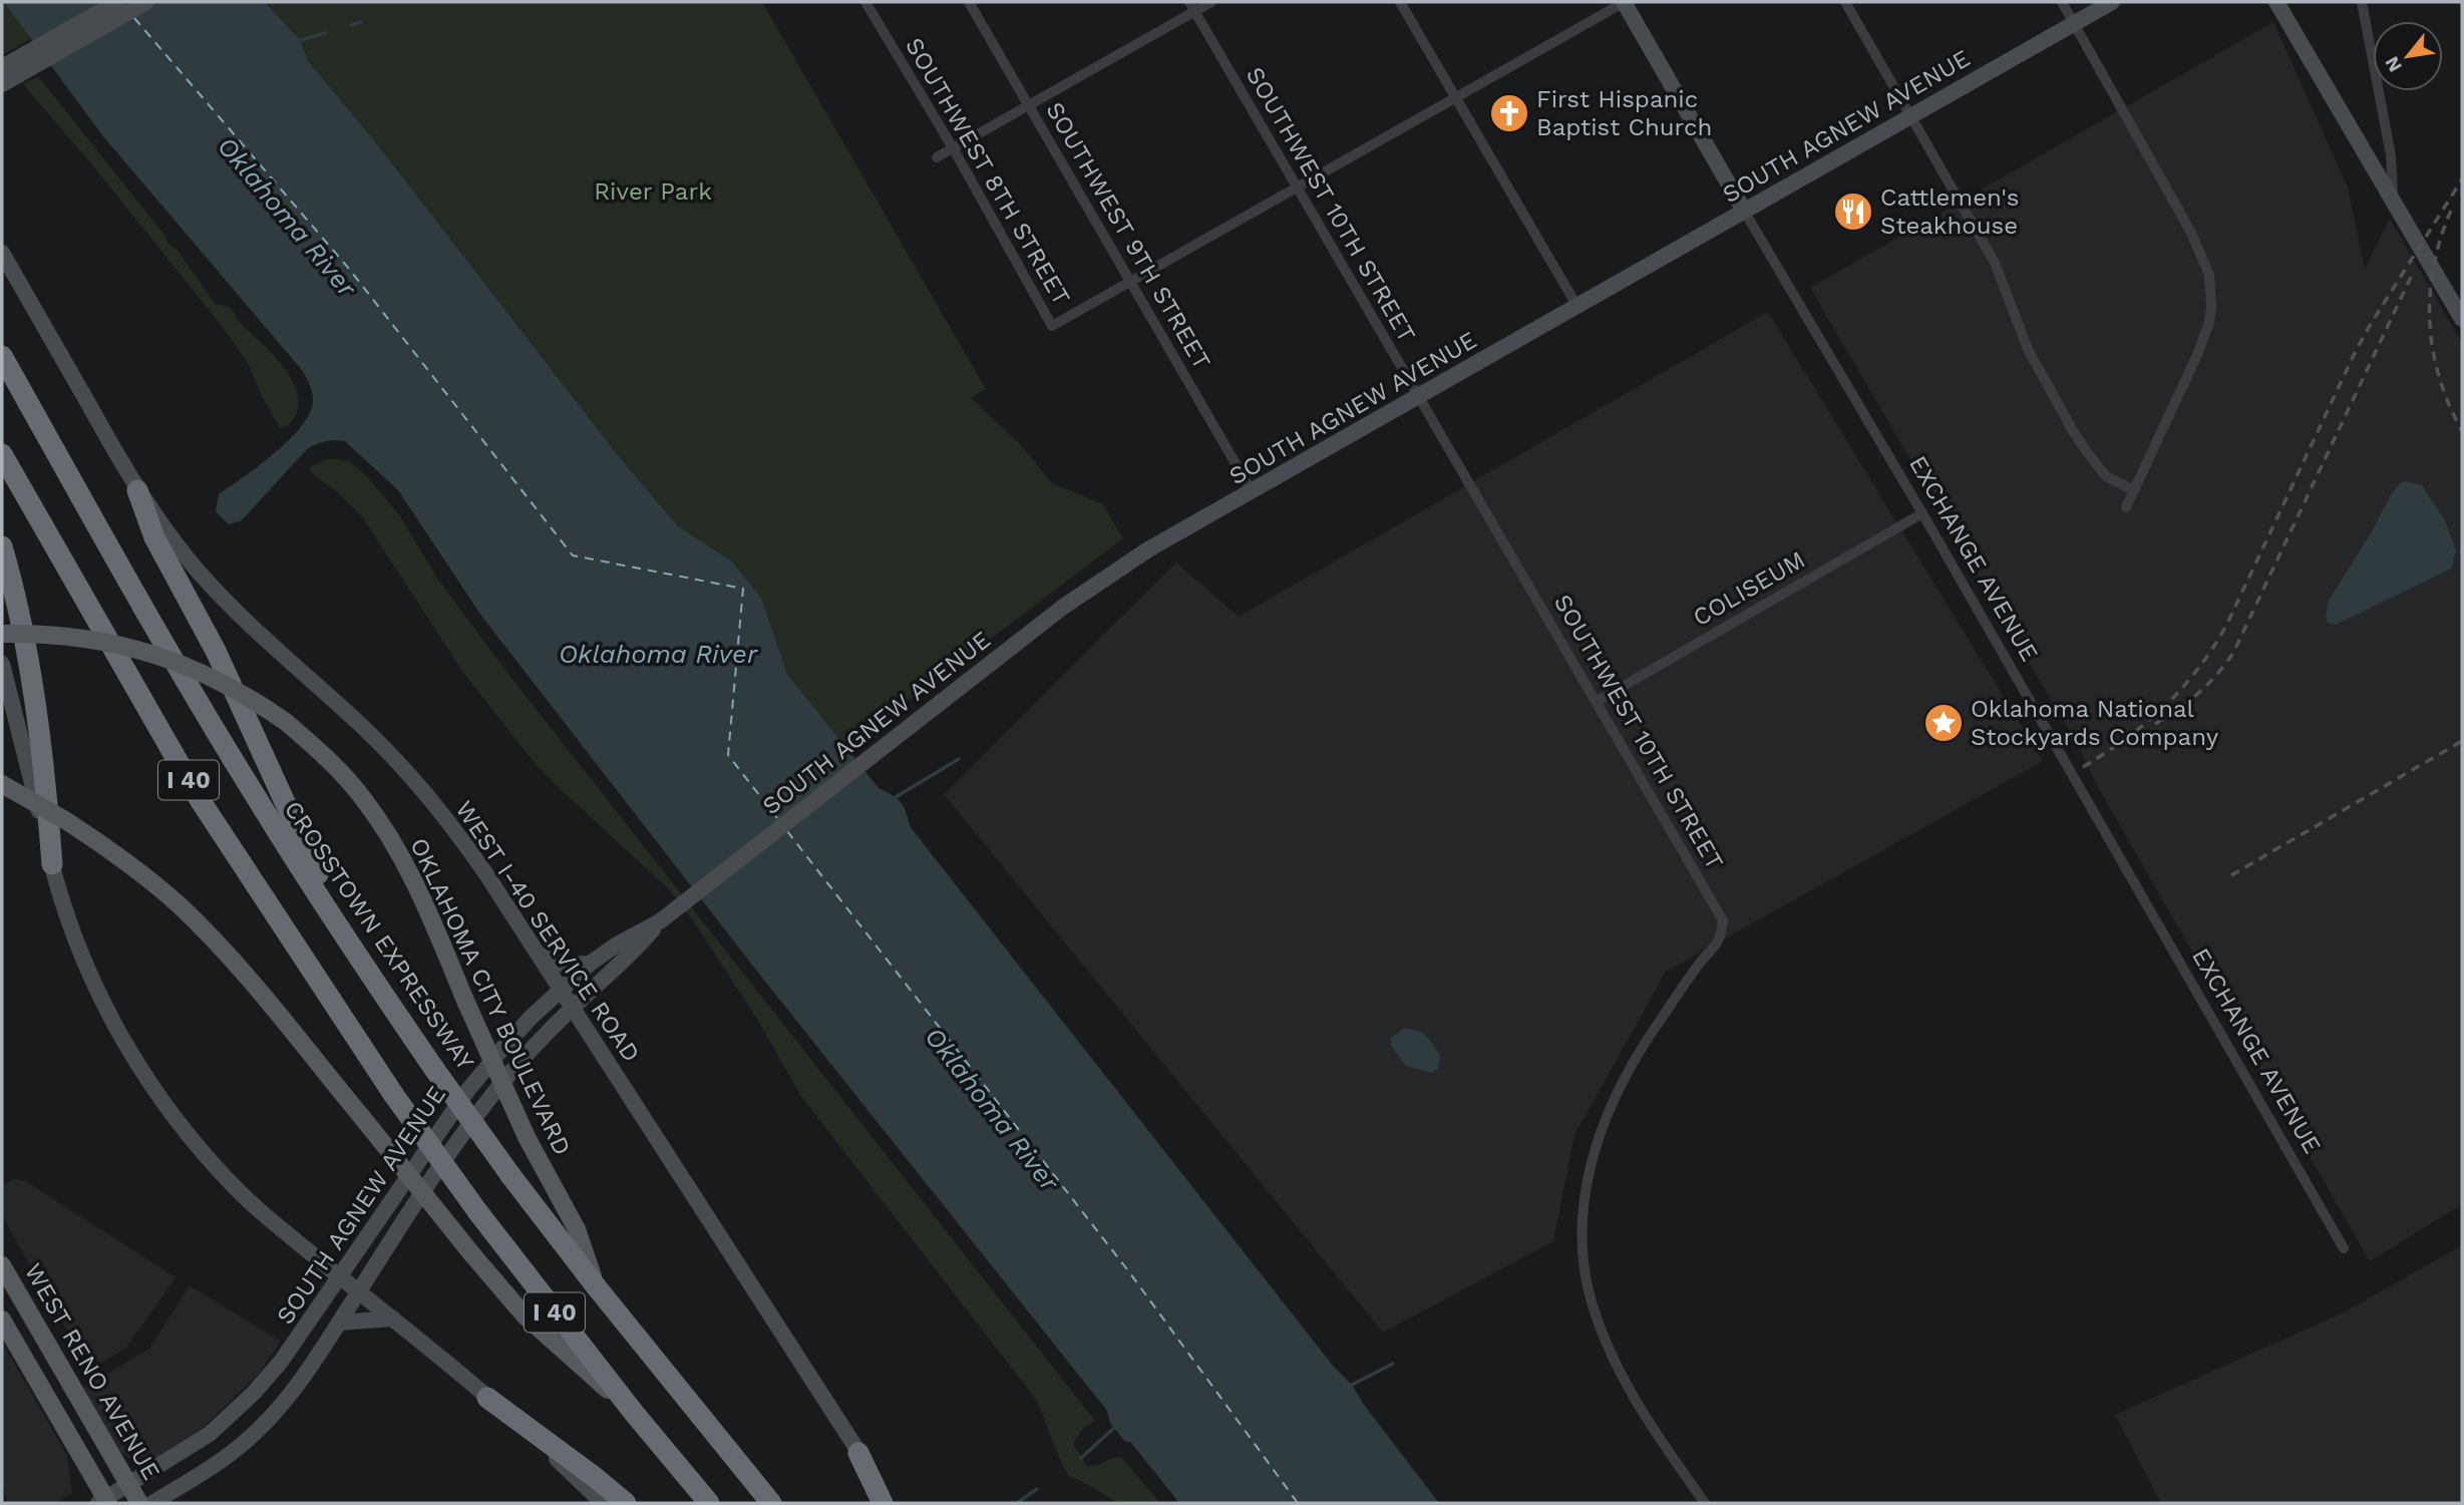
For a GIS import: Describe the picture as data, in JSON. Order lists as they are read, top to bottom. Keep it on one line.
{"streets":{"highway":["I 40","CROSSTOWN EXPRESSWAY"],"main road":["SOUTH AGNEW AVENUE","EXCHANGE AVENUE","WEST I-40 SERVICE ROAD","OKLAHOMA CITY BOULEVARD","WEST RENO AVENUE"],"street":["SOUTHWEST 8TH STREET","SOUTHWEST 10TH STREET","SOUTHWEST 9TH STREET","COLISEUM"]},"crossings":[["SOUTH AGNEW AVENUE","SOUTHWEST 10TH STREET"],["SOUTH AGNEW AVENUE","SOUTHWEST 9TH STREET"],["SOUTH AGNEW AVENUE","EXCHANGE AVENUE"],["SOUTH AGNEW AVENUE","WEST I-40 SERVICE ROAD"],["SOUTH AGNEW AVENUE","WEST RENO AVENUE"],["SOUTHWEST 8TH STREET","SOUTHWEST 9TH STREET"],["SOUTHWEST 10TH STREET","COLISEUM"],["EXCHANGE AVENUE","COLISEUM"],["CROSSTOWN EXPRESSWAY","OKLAHOMA CITY BOULEVARD"]],"water":["Oklahoma River"],"parks":["River Park"],"places":{"church":["First Hispanic Baptist Church"],"restaurant":["Cattlemen's Steakhouse"],"place":["Oklahoma National Stockyards Company"]},"north":"bottom left"}
